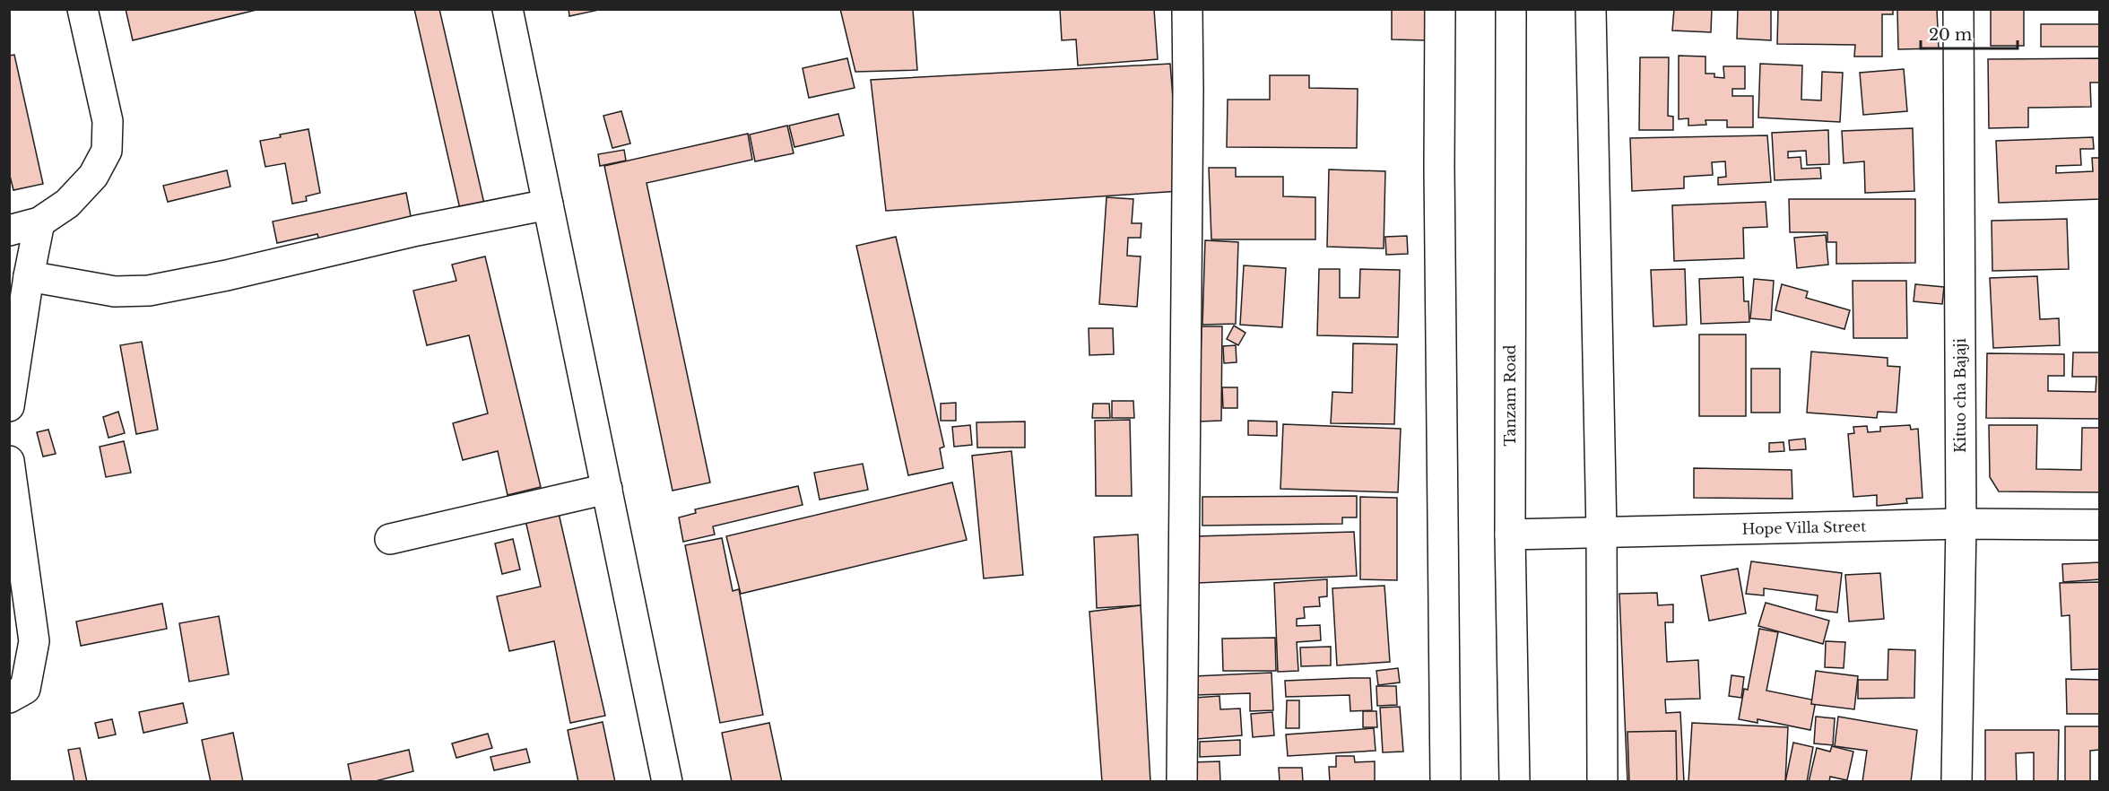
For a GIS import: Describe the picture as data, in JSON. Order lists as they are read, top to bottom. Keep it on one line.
{"streets":{"main road":["Tanzam Road","Kituo cha Bajaji","Hope Villa Street"]},"crossings":[["Tanzam Road","Hope Villa Street"],["Kituo cha Bajaji","Hope Villa Street"]],"scale_bar":"20 m"}
